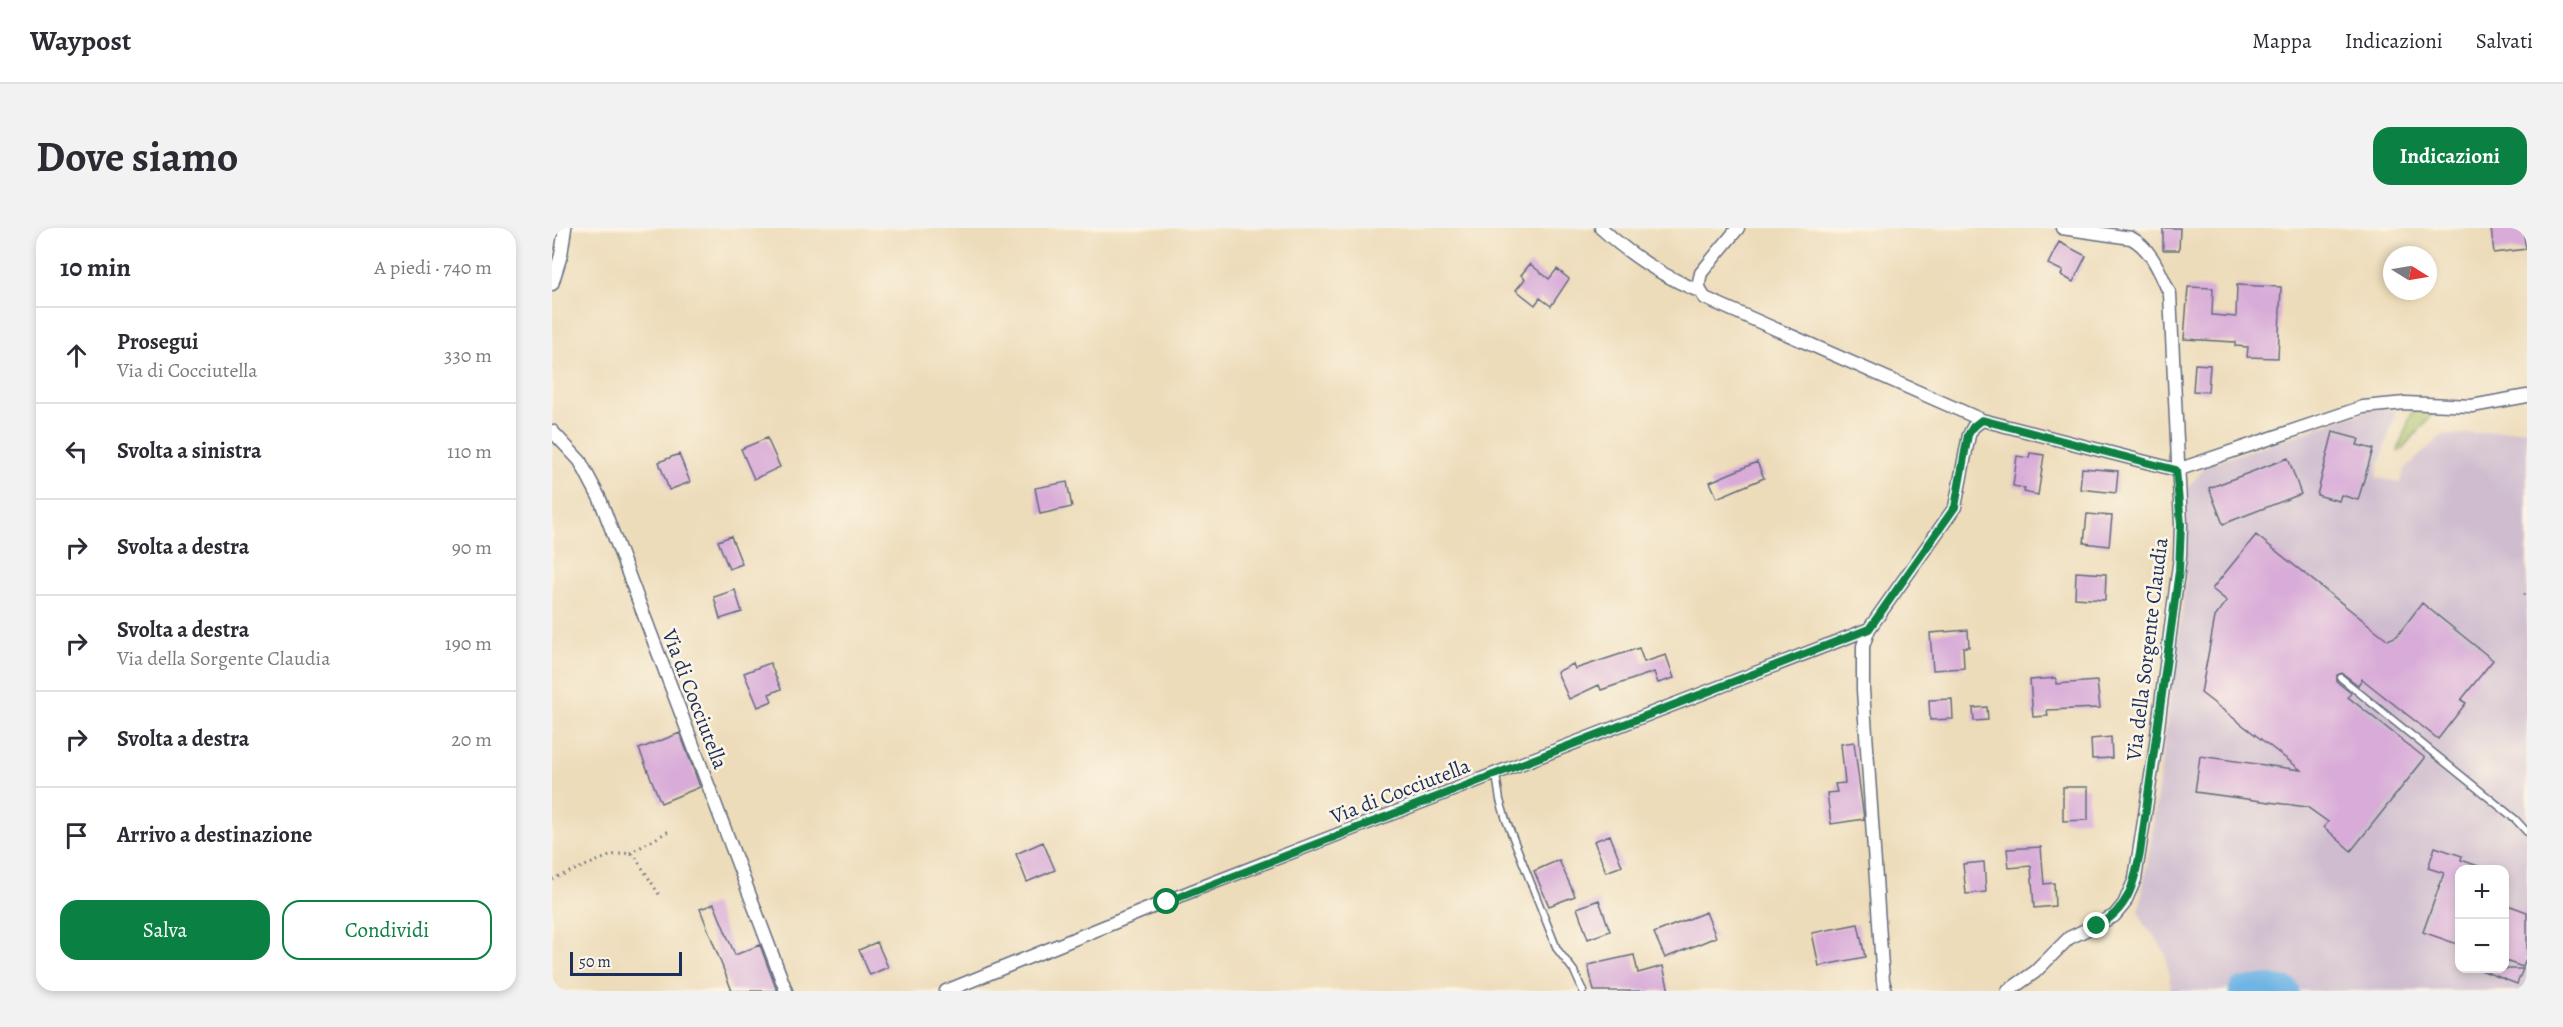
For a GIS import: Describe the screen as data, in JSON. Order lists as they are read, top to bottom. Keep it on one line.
{"streets":{"street":["Via della Sorgente Claudia","Via di Cocciutella"]},"scale_bar":"50 m","north":"right","page":{"header":"Waypost","nav":["Mappa","Indicazioni","Salvati"],"buttons":["Indicazioni",["Salva","Condividi"]],"title":"Dove siamo","heading":["10 min","A piedi · 740 m"],"list":[["Prosegui","Via di Cocciutella","330 m"],["Svolta a sinistra","110 m"],["Svolta a destra","90 m"],["Svolta a destra","Via della Sorgente Claudia","190 m"],["Svolta a destra","20 m"],"Arrivo a destinazione"],"map_buttons":["+","−"],"scale":"50 m"}}
